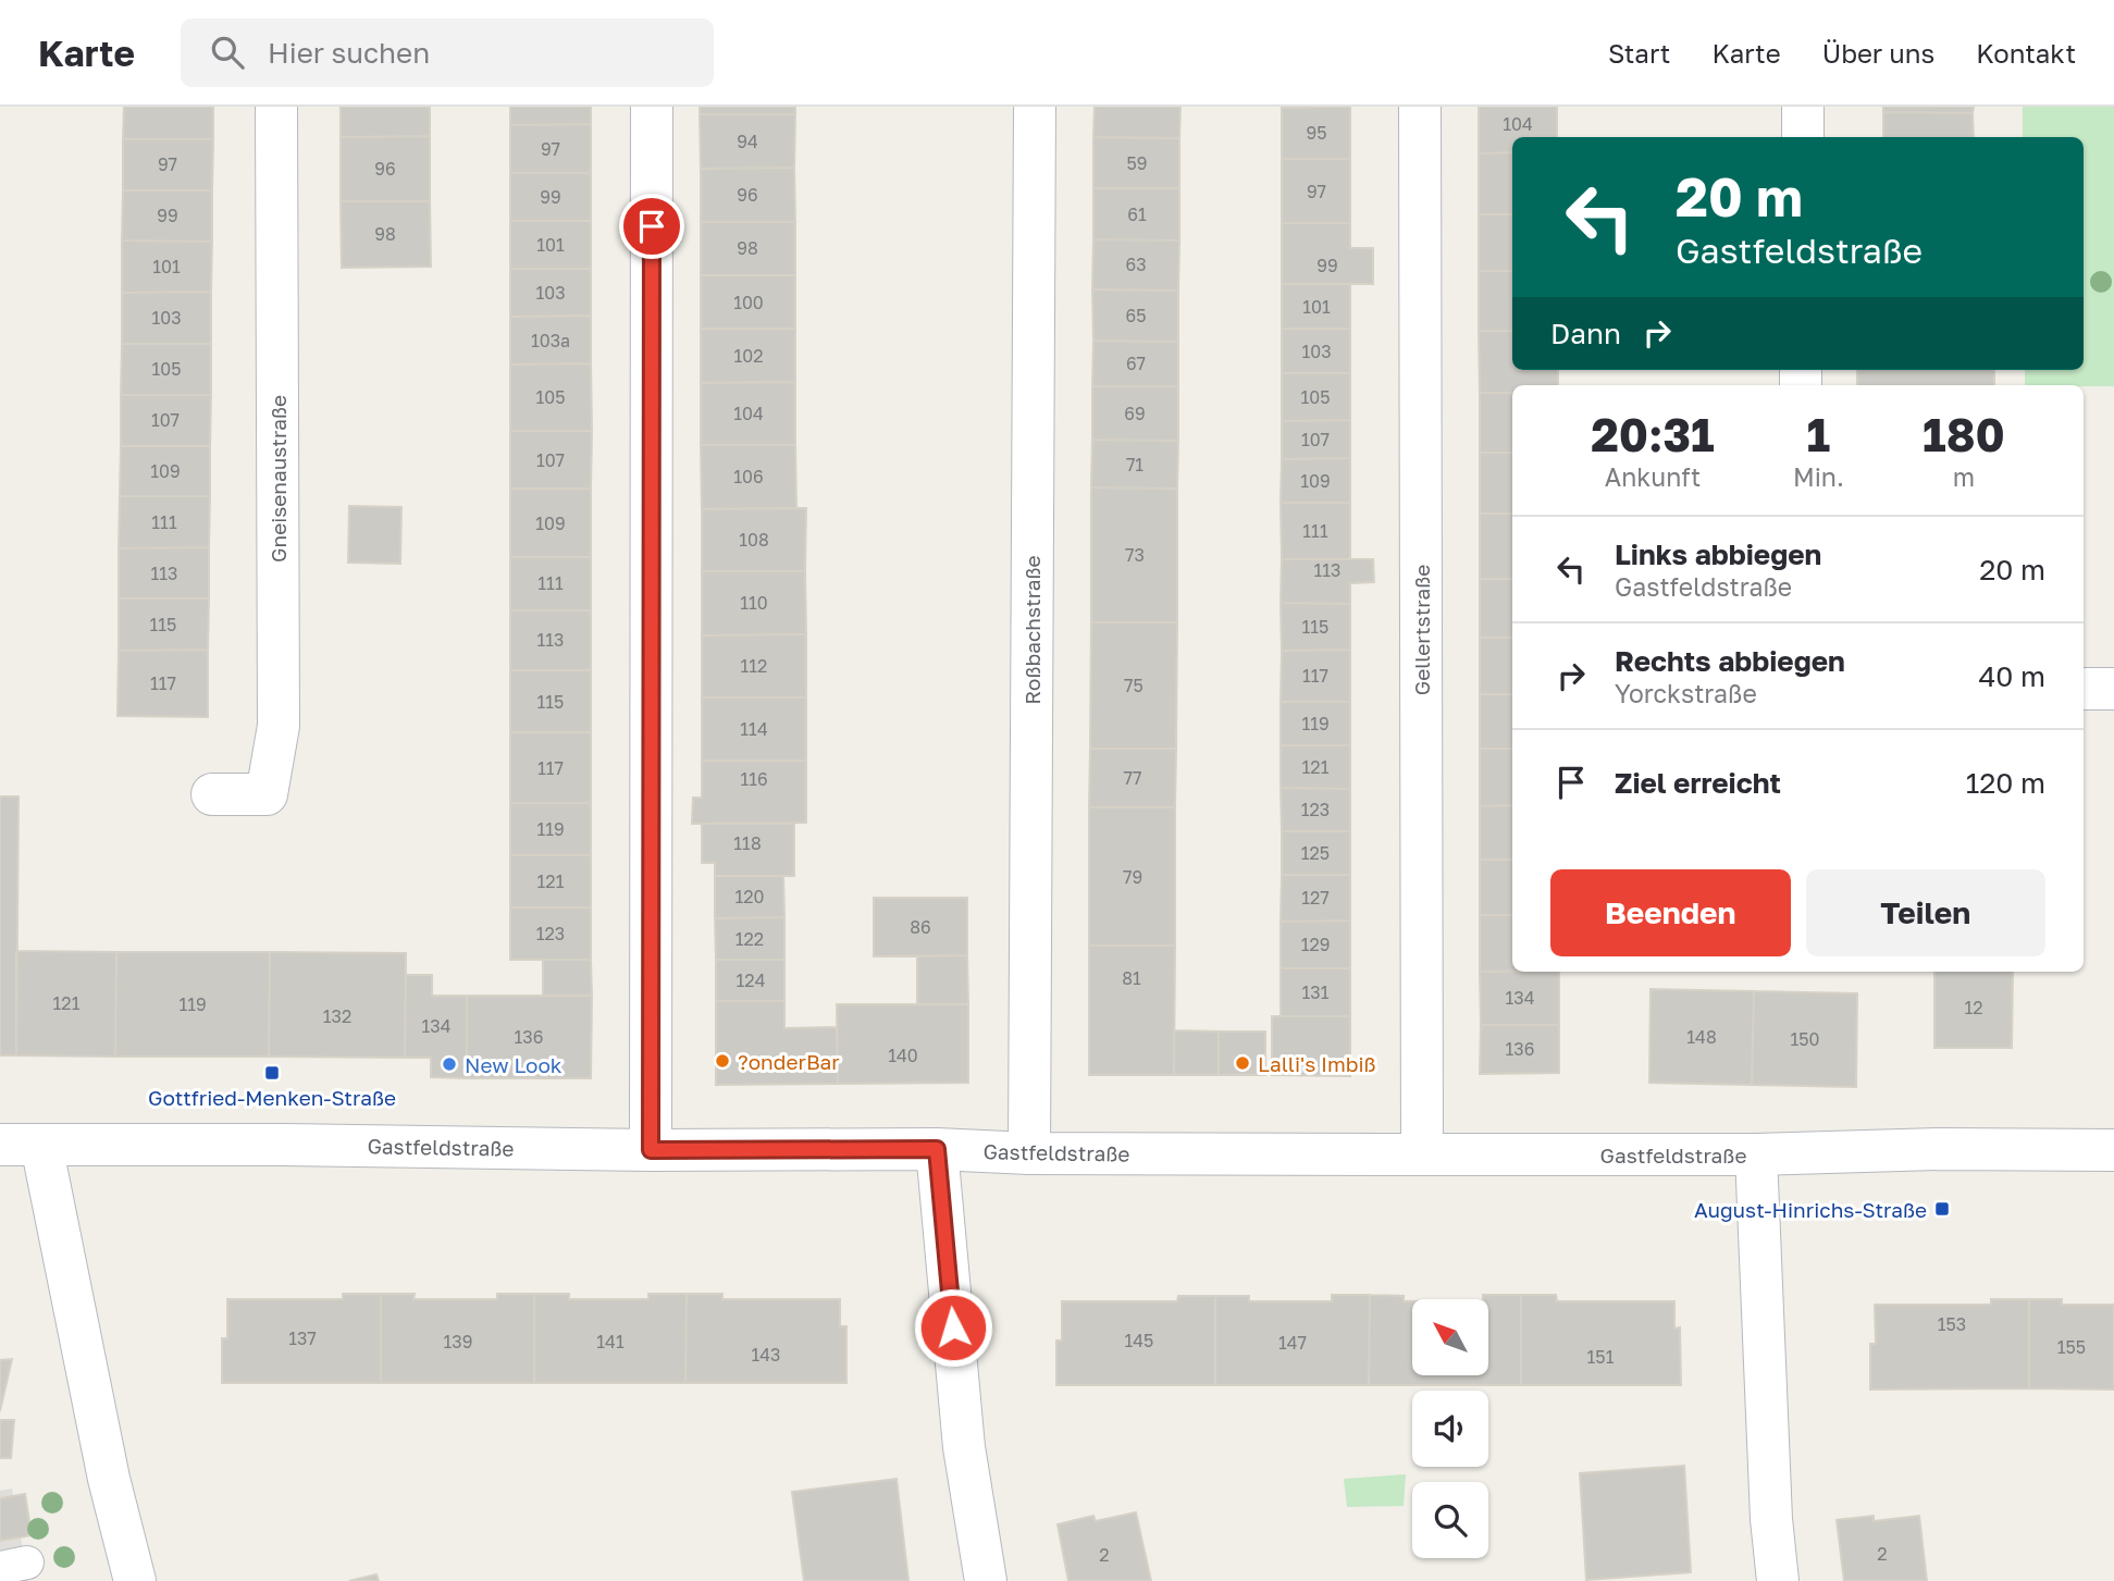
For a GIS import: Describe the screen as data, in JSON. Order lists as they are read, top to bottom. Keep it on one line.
{"streets":{"street":["Gneisenaustraße","Roßbachstraße","Gellertstraße","Gastfeldstraße"]},"crossings":[["Roßbachstraße","Gastfeldstraße"],["Gellertstraße","Gastfeldstraße"]],"places":{"other":["?onderBar","Lalli's Imbiß","New Look"],"transit":["Gottfried-Menken-Straße","August-Hinrichs-Straße"]},"house_numbers":["104","95","94","97","59","97","96","97","96","99","61","99","98","101","98","63","99","101","103","100","101","65","103","103a","103","102","67","105","105","105","104","69","107","107","107","71","109","106","109","111","109","111","108","73","113","113","111","110","115","115","113","112","117","117","75","115","119","114","121","117","77","116","123","119","118","125","79","121","120","127","86","123","122","129","81","124","131","134","121","119","12","132","134","136","148","150","136","140","153","137","145","139","141","147","155","143","151","2","2"],"north":"top left","page":{"header":"Karte","search":"Hier suchen","nav":["Start","Karte","Über uns","Kontakt"],"turn":["20 m","Gastfeldstraße"],"then":"Dann","eta":["20:31","Ankunft","1","Min.","180","m"],"list":[{"name":"Links abbiegen","note":"Gastfeldstraße","value":"20 m"},{"name":"Rechts abbiegen","note":"Yorckstraße","value":"40 m"},{"name":"Ziel erreicht","value":"120 m"}],"buttons":["Beenden","Teilen"]}}
